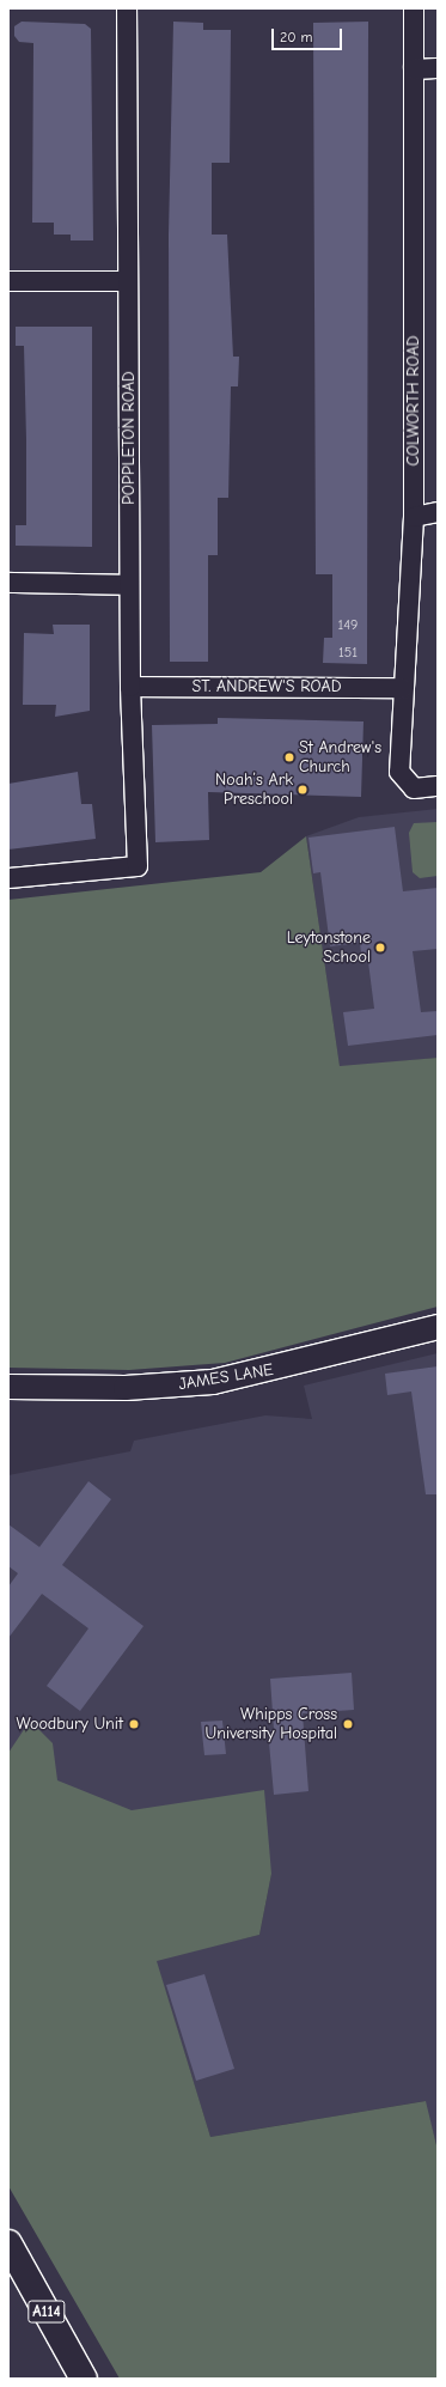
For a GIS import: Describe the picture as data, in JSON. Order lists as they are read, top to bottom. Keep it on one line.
{"streets":{"main road":["A114"],"street":["COLWORTH ROAD","POPPLETON ROAD","ST. ANDREW'S ROAD","JAMES LANE"]},"crossings":[["COLWORTH ROAD","ST. ANDREW'S ROAD"],["POPPLETON ROAD","ST. ANDREW'S ROAD"]],"places":["St Andrew's Church","Noah’s Ark Preschool","Leytonstone School","Woodbury Unit","Whipps Cross University Hospital"],"house_numbers":["149","151"],"scale_bar":"20 m"}
